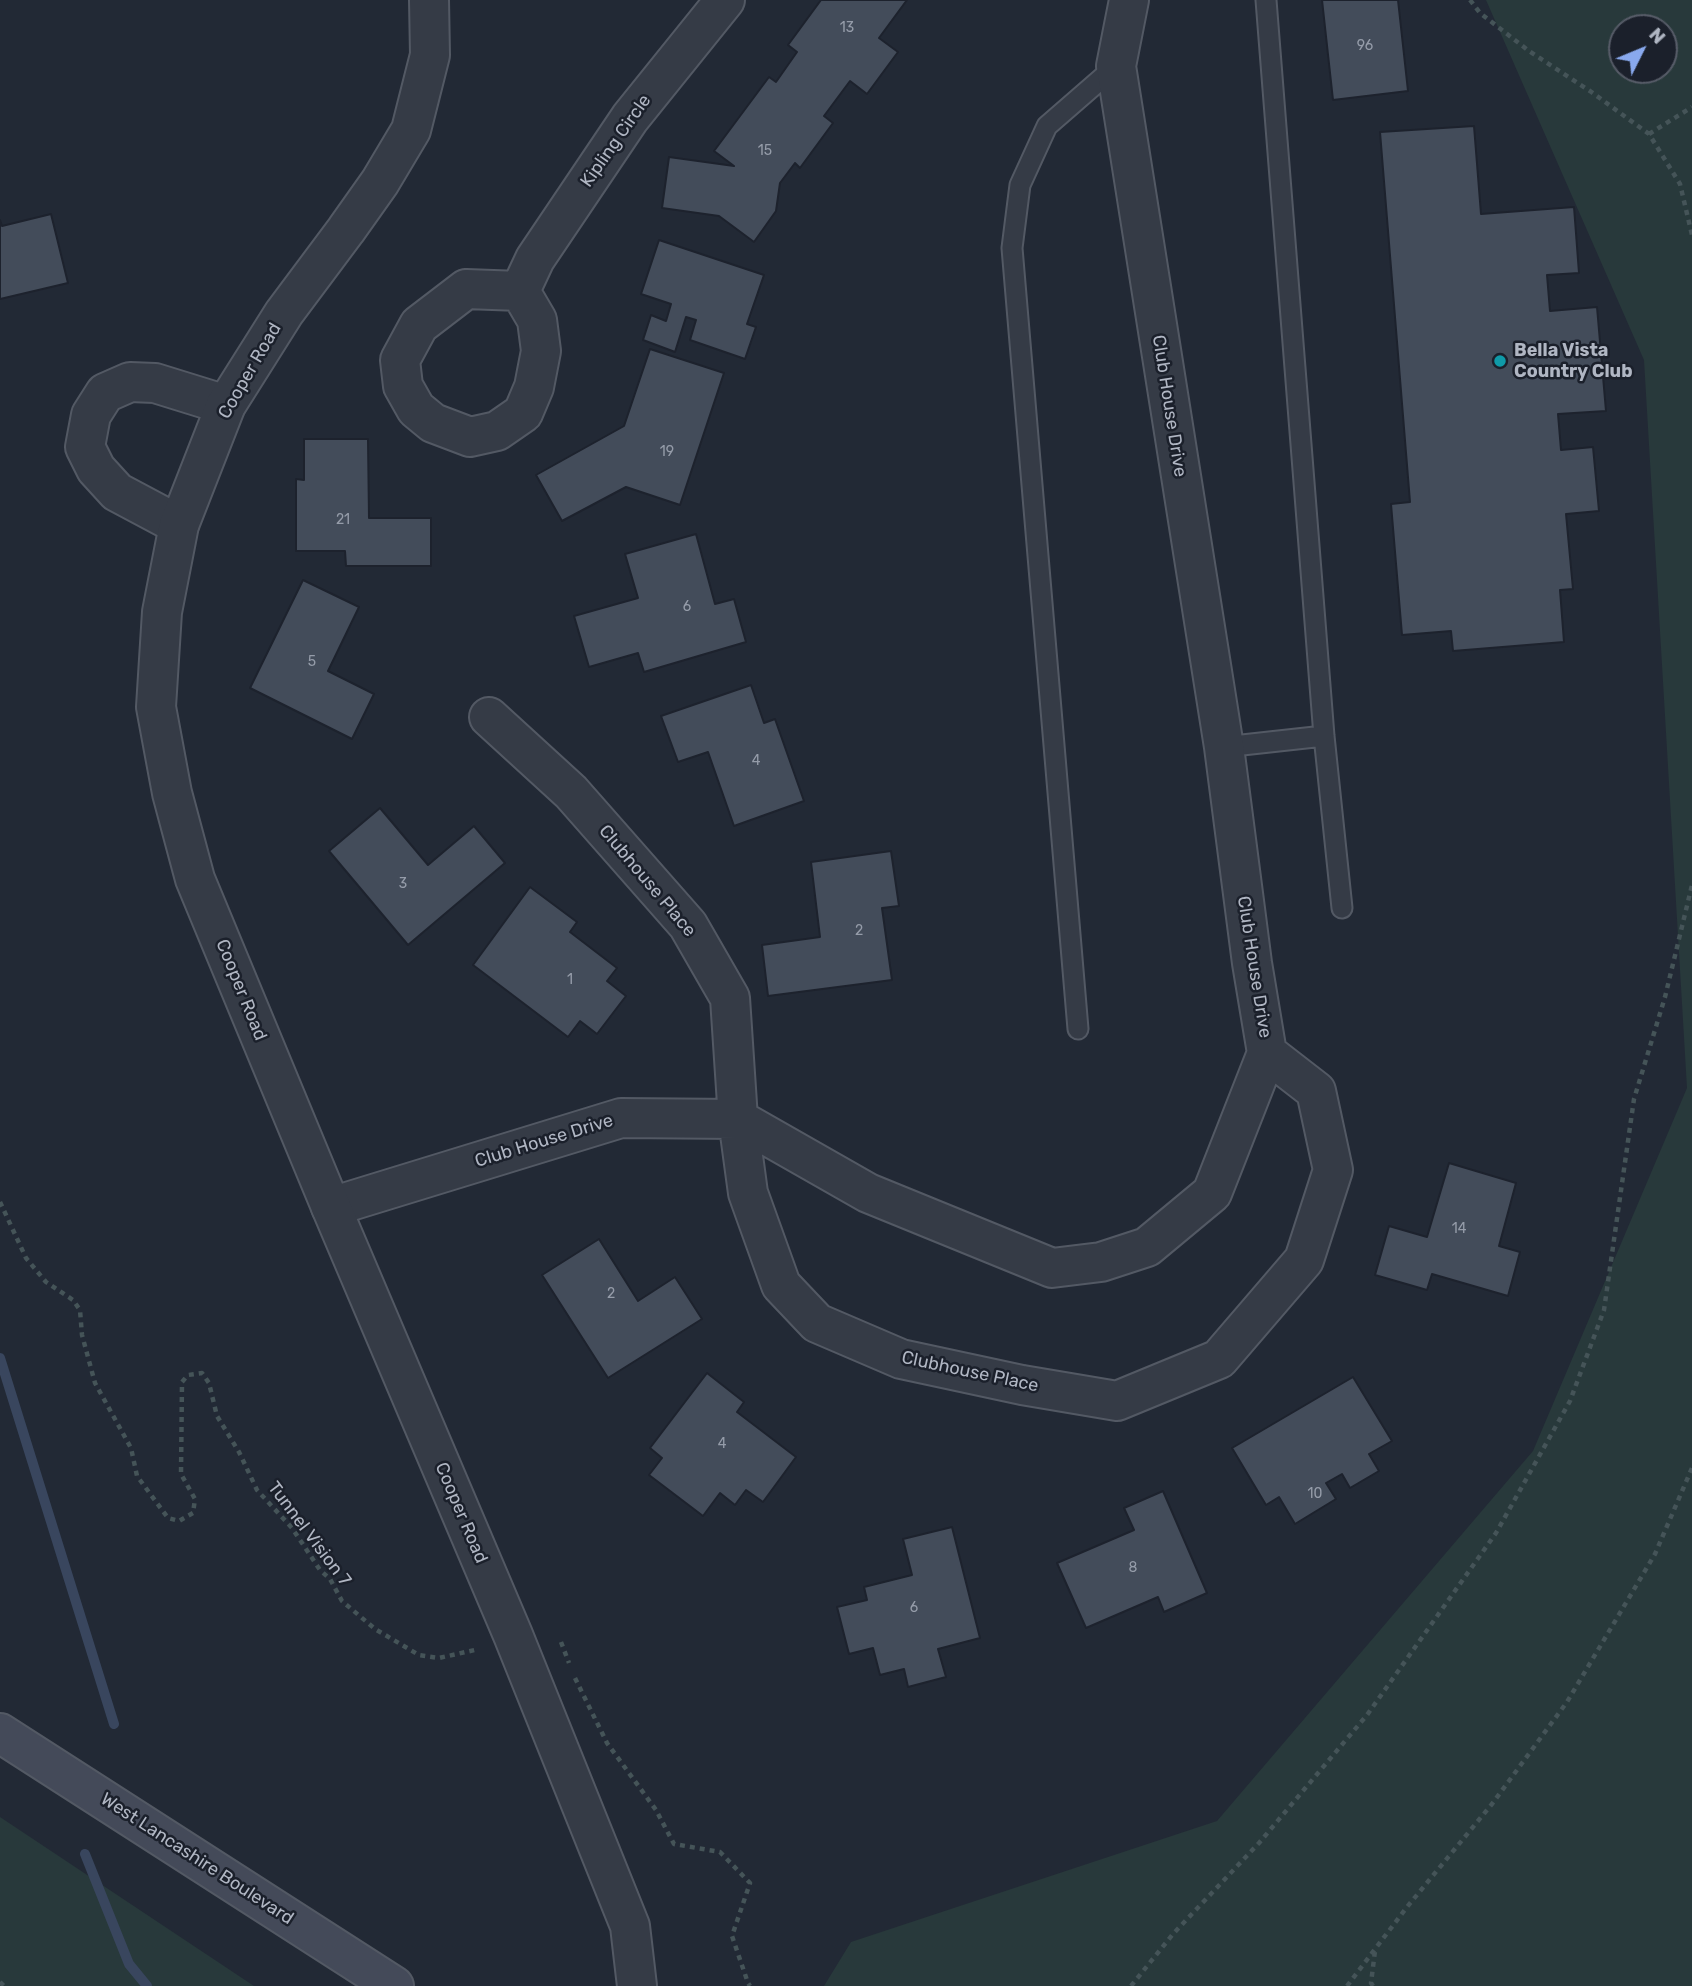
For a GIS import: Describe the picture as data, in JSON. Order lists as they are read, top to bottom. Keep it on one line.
{"streets":{"main road":["West Lancashire Boulevard"],"street":["Kipling Circle","Cooper Road","Club House Drive","Clubhouse Place"],"path":["Tunnel Vision 7"]},"crossings":[["Cooper Road","Club House Drive"],["Club House Drive","Clubhouse Place"]],"places":["Bella Vista Country Club"],"house_numbers":["13","96","15","19","21","6","5","4","3","2","1","14","2","4","10","8","6"],"north":"top right"}
